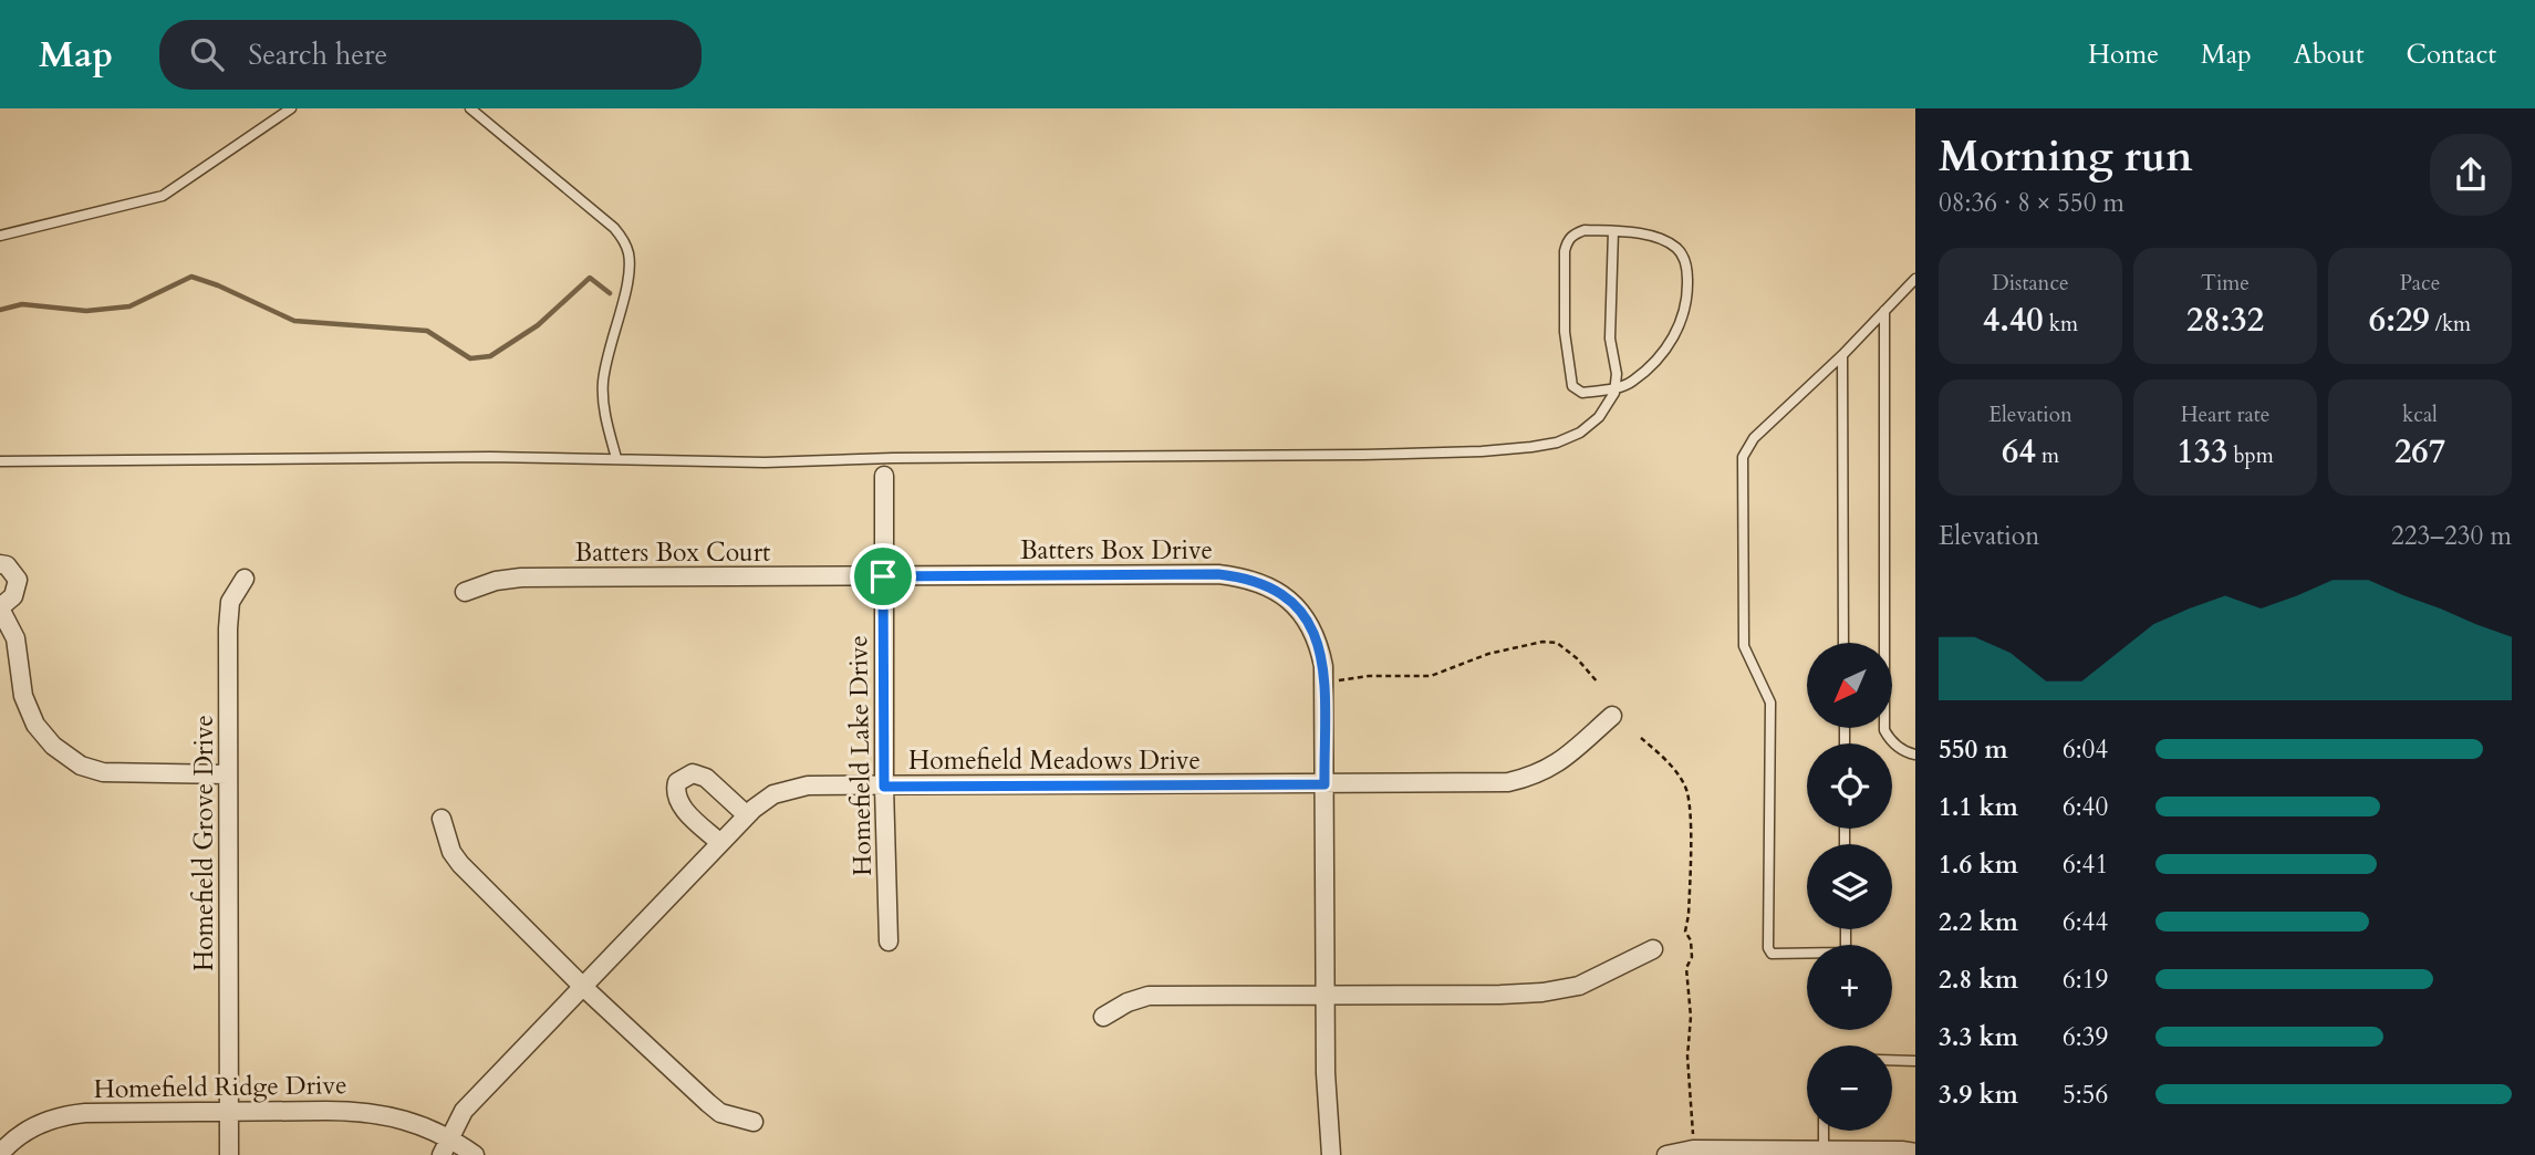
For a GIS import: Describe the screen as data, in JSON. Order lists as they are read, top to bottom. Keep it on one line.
{"streets":{"street":["Batters Box Drive","Batters Box Court","Homefield Lake Drive","Homefield Meadows Drive","Homefield Grove Drive","Homefield Ridge Drive"]},"crossings":[["Batters Box Drive","Batters Box Court"],["Batters Box Drive","Homefield Lake Drive"],["Batters Box Drive","Homefield Meadows Drive"],["Batters Box Court","Homefield Lake Drive"],["Homefield Lake Drive","Homefield Meadows Drive"],["Homefield Meadows Drive","Homefield Ridge Drive"],["Homefield Grove Drive","Homefield Ridge Drive"]],"north":"bottom left","page":{"header":"Map","search":"Search here","nav":["Home","Map","About","Contact"],"heading":["Morning run","08:36 · 8 × 550 m"],"stats":[["Distance","4.40 km"],["Time","28:32"],["Pace","6:29 /km"],["Elevation","64 m"],["Heart rate","133 bpm"],["kcal","267"]],"chart":["Elevation","223–230 m"],"map_buttons":["+","−"],"list":[{"name":"550 m","note":"6:04"},{"name":"1.1 km","note":"6:40"},{"name":"1.6 km","note":"6:41"},{"name":"2.2 km","note":"6:44"},{"name":"2.8 km","note":"6:19"},{"name":"3.3 km","note":"6:39"},{"name":"3.9 km","note":"5:56"}]}}
